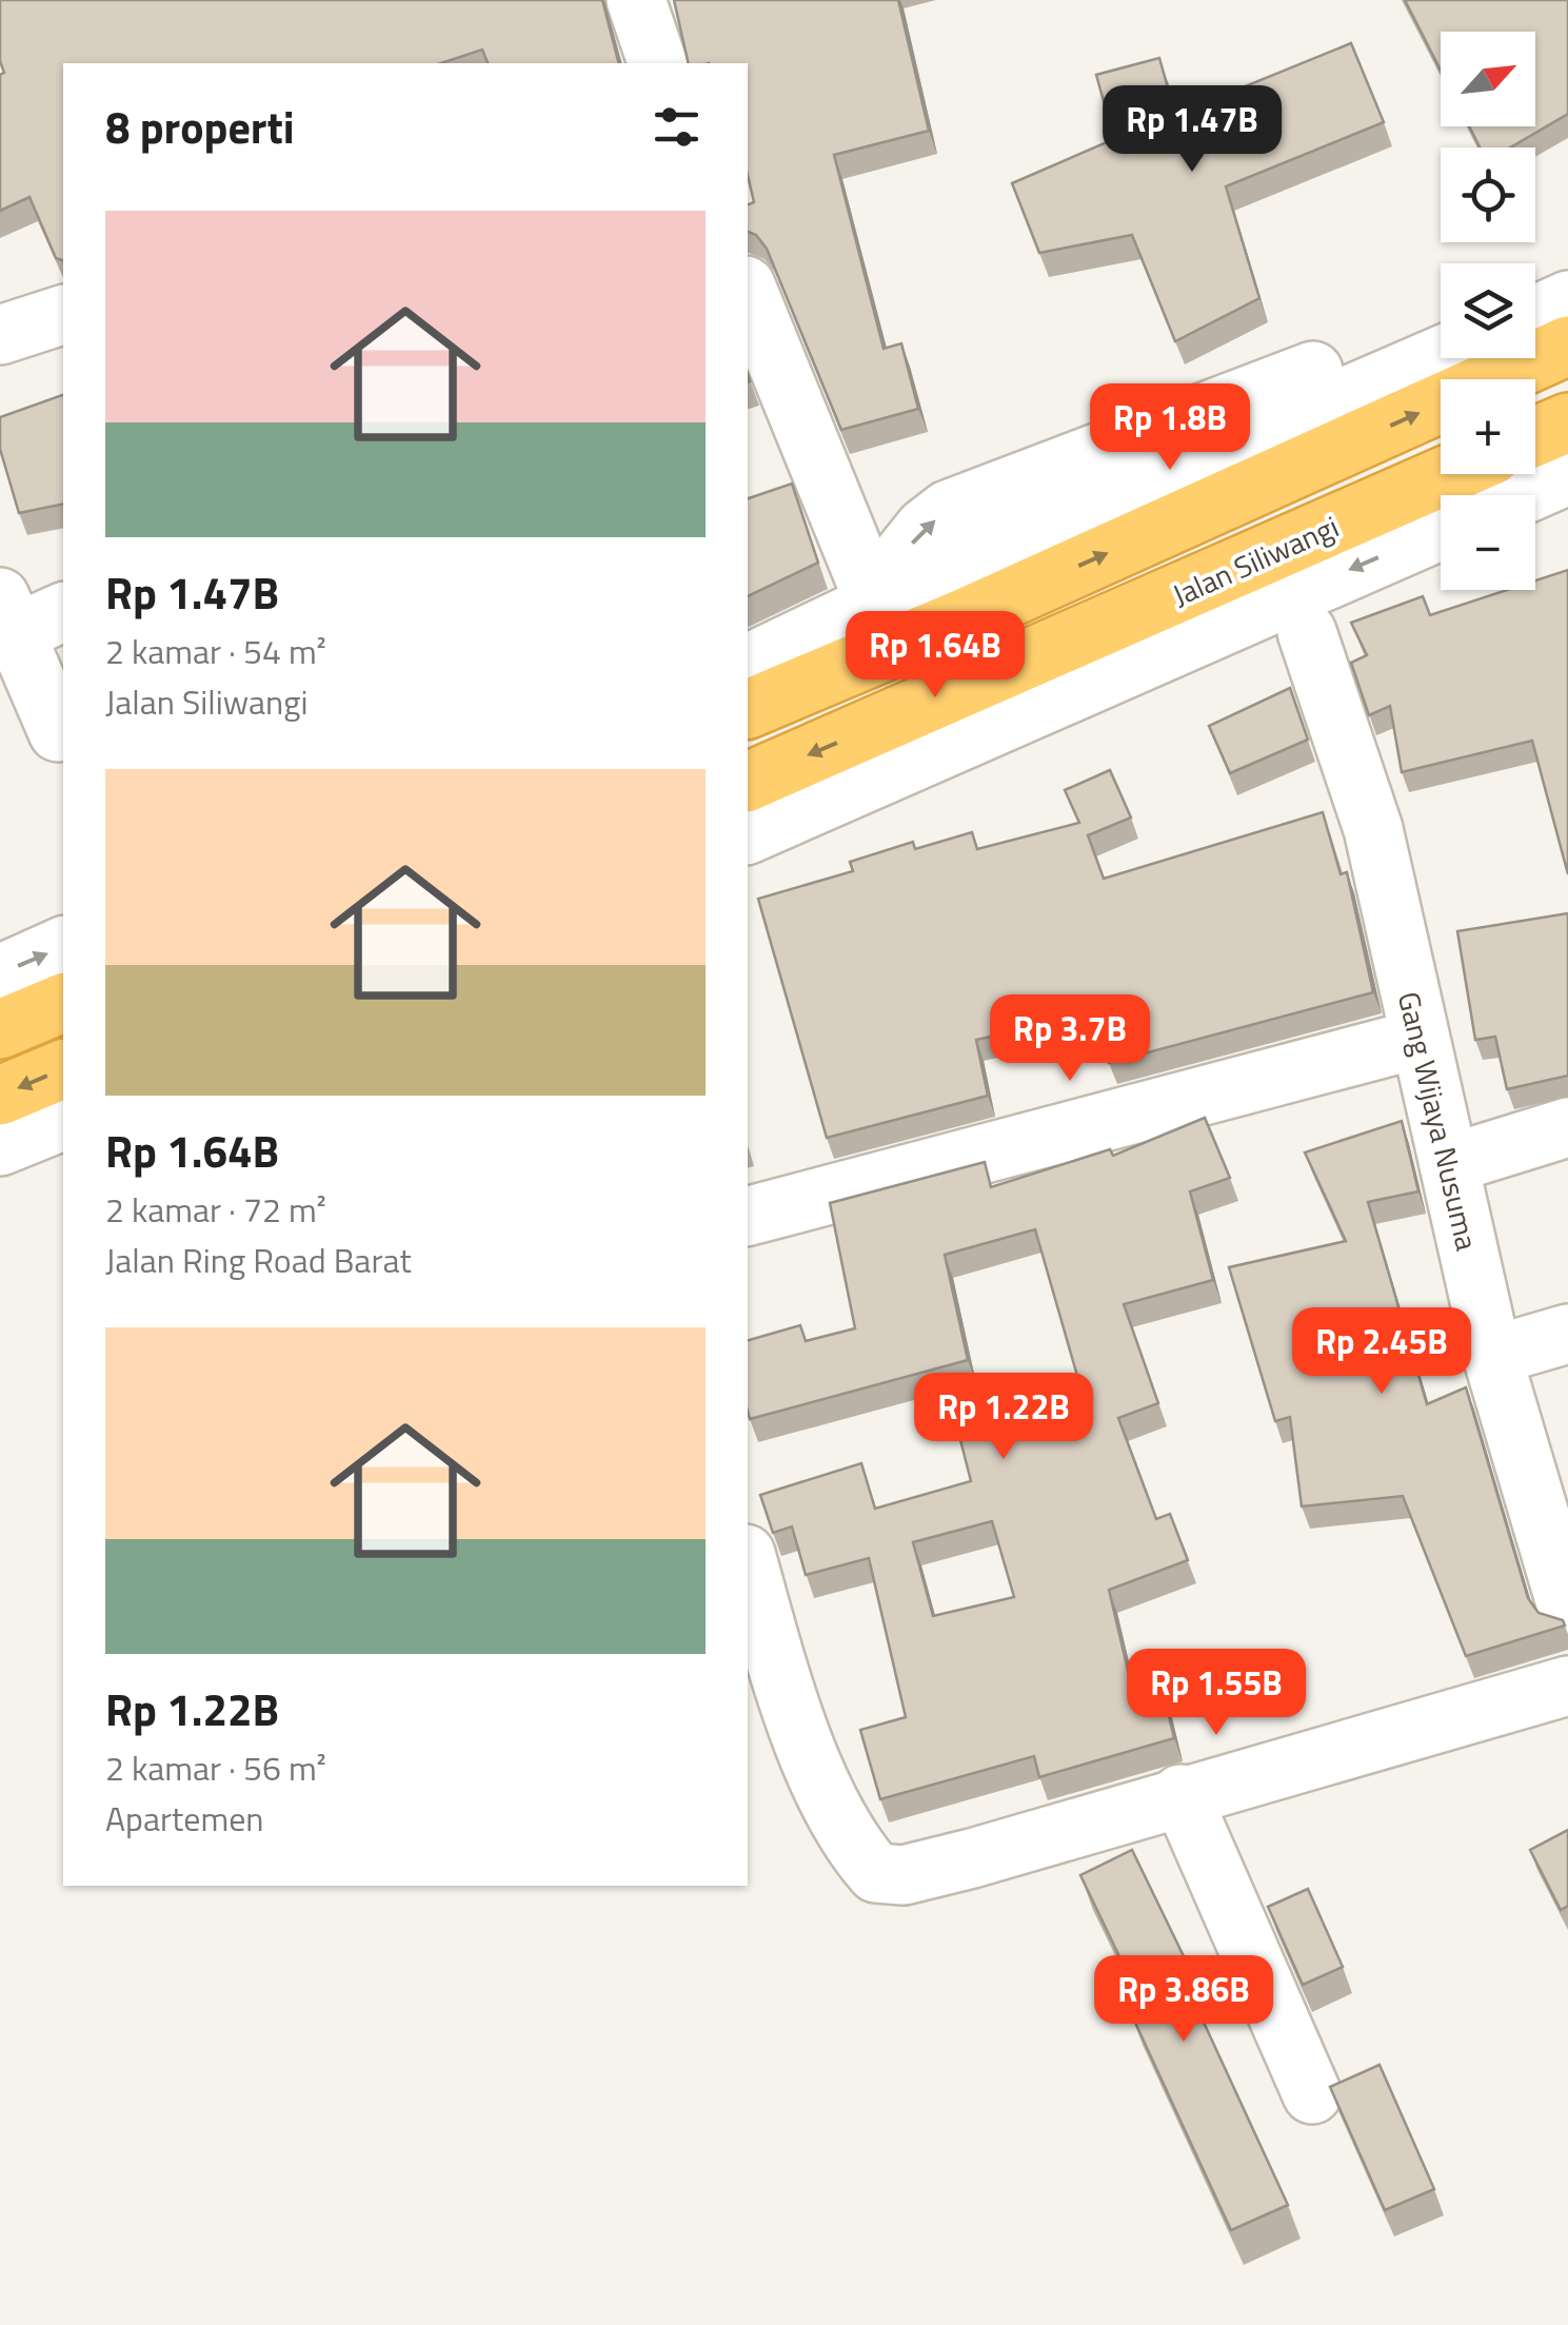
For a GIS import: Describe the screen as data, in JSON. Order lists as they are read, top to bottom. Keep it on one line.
{"streets":{"highway":["Jalan Siliwangi"],"street":["Gang Wijaya Nusuma"]},"north":"top right","page":{"map_buttons":["+","−"],"heading":"8 properti","price":["Rp 1.47B","Rp 1.8B","Rp 1.64B","Rp 3.7B","Rp 2.45B","Rp 1.22B","Rp 1.55B","Rp 3.86B"],"list":[{"name":"Rp 1.47B","note":"2 kamar · 54 m² · Jalan Siliwangi"},{"name":"Rp 1.64B","note":"2 kamar · 72 m² · Jalan Ring Road Barat"},{"name":"Rp 1.22B","note":"2 kamar · 56 m² · Apartemen"}]}}
